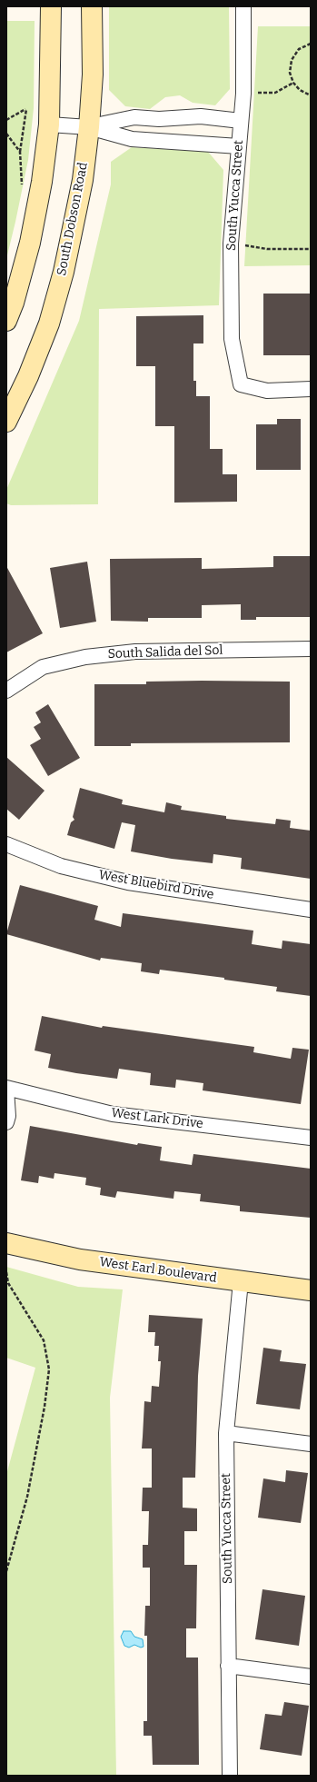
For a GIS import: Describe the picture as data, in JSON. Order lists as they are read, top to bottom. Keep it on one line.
{"streets":{"main road":["South Dobson Road","West Earl Boulevard"],"street":["South Yucca Street","South Salida del Sol","West Bluebird Drive","West Lark Drive"]},"crossings":[["South Yucca Street","West Earl Boulevard"]]}
